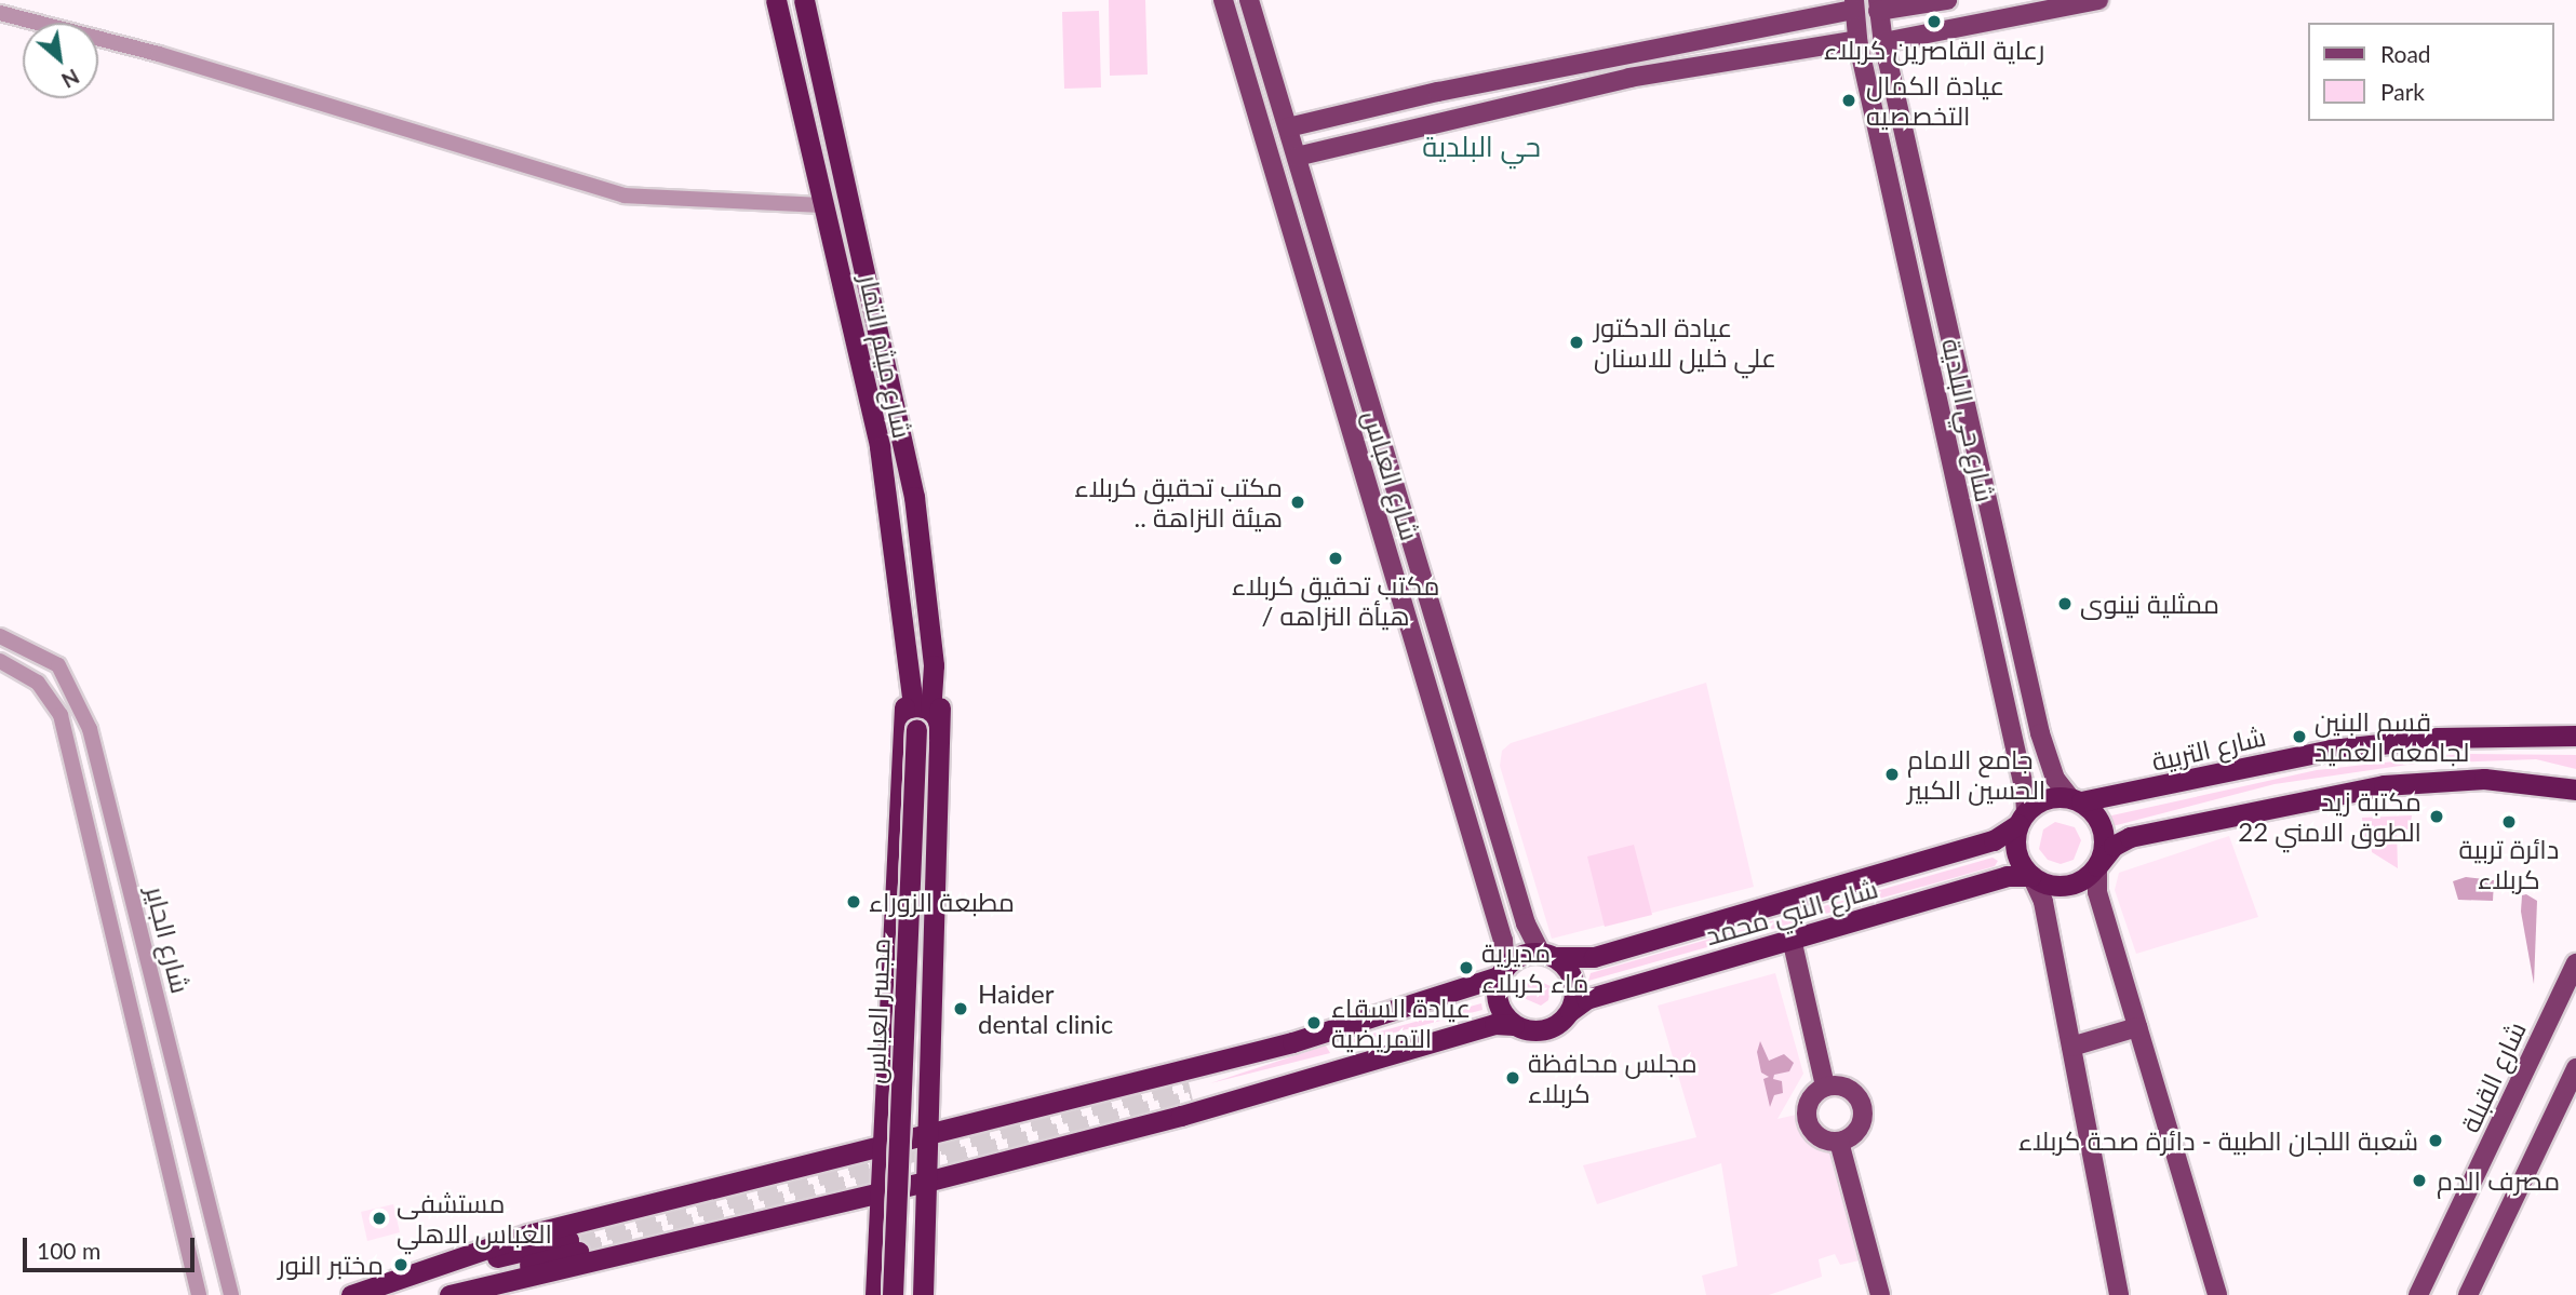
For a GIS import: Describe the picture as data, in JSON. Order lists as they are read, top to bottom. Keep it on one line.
{"streets":{"highway":["شارع ميثم التمار","شارع التربية","شارع النبي محمد","مجسر العباس"],"main road":["شارع حي البلدية","شارع العباس","شارع القبلة"],"street":["شارع الجاير"]},"crossings":[["شارع ميثم التمار","مجسر العباس"],["شارع حي البلدية","شارع التربية"],["شارع حي البلدية","شارع النبي محمد"],["شارع العباس","شارع النبي محمد"],["شارع التربية","شارع النبي محمد"]],"districts":["حي البلدية"],"places":["رعاية القاصرين كربلاء","عيادة الكمال التخصصيه","عيادة الدكتور علي خليل للاسنان","مكتب تحقيق كربلاء .. هيئة النزاهة","مكتب تحقيق كربلاء / هيأة النزاهه","ممثلية نينوى","قسم البنين لجامعه العميد","جامع الامام الحسين الكبير","مكتبة زيد الطوق الامني 22","دائرة تربية كربلاء","مطبعة الزوراء","مديرية ماء كربلاء","Haider dental clinic","عيادة السقاء التمريضية","مجلس محافظة كربلاء","شعبة اللجان الطبية - دائرة صحة كربلاء","مصرف الدم","مستشفى العباس الاهلي","مختبر النور"],"legend":["Road","Park"],"scale_bar":"100 m","north":"bottom right"}
